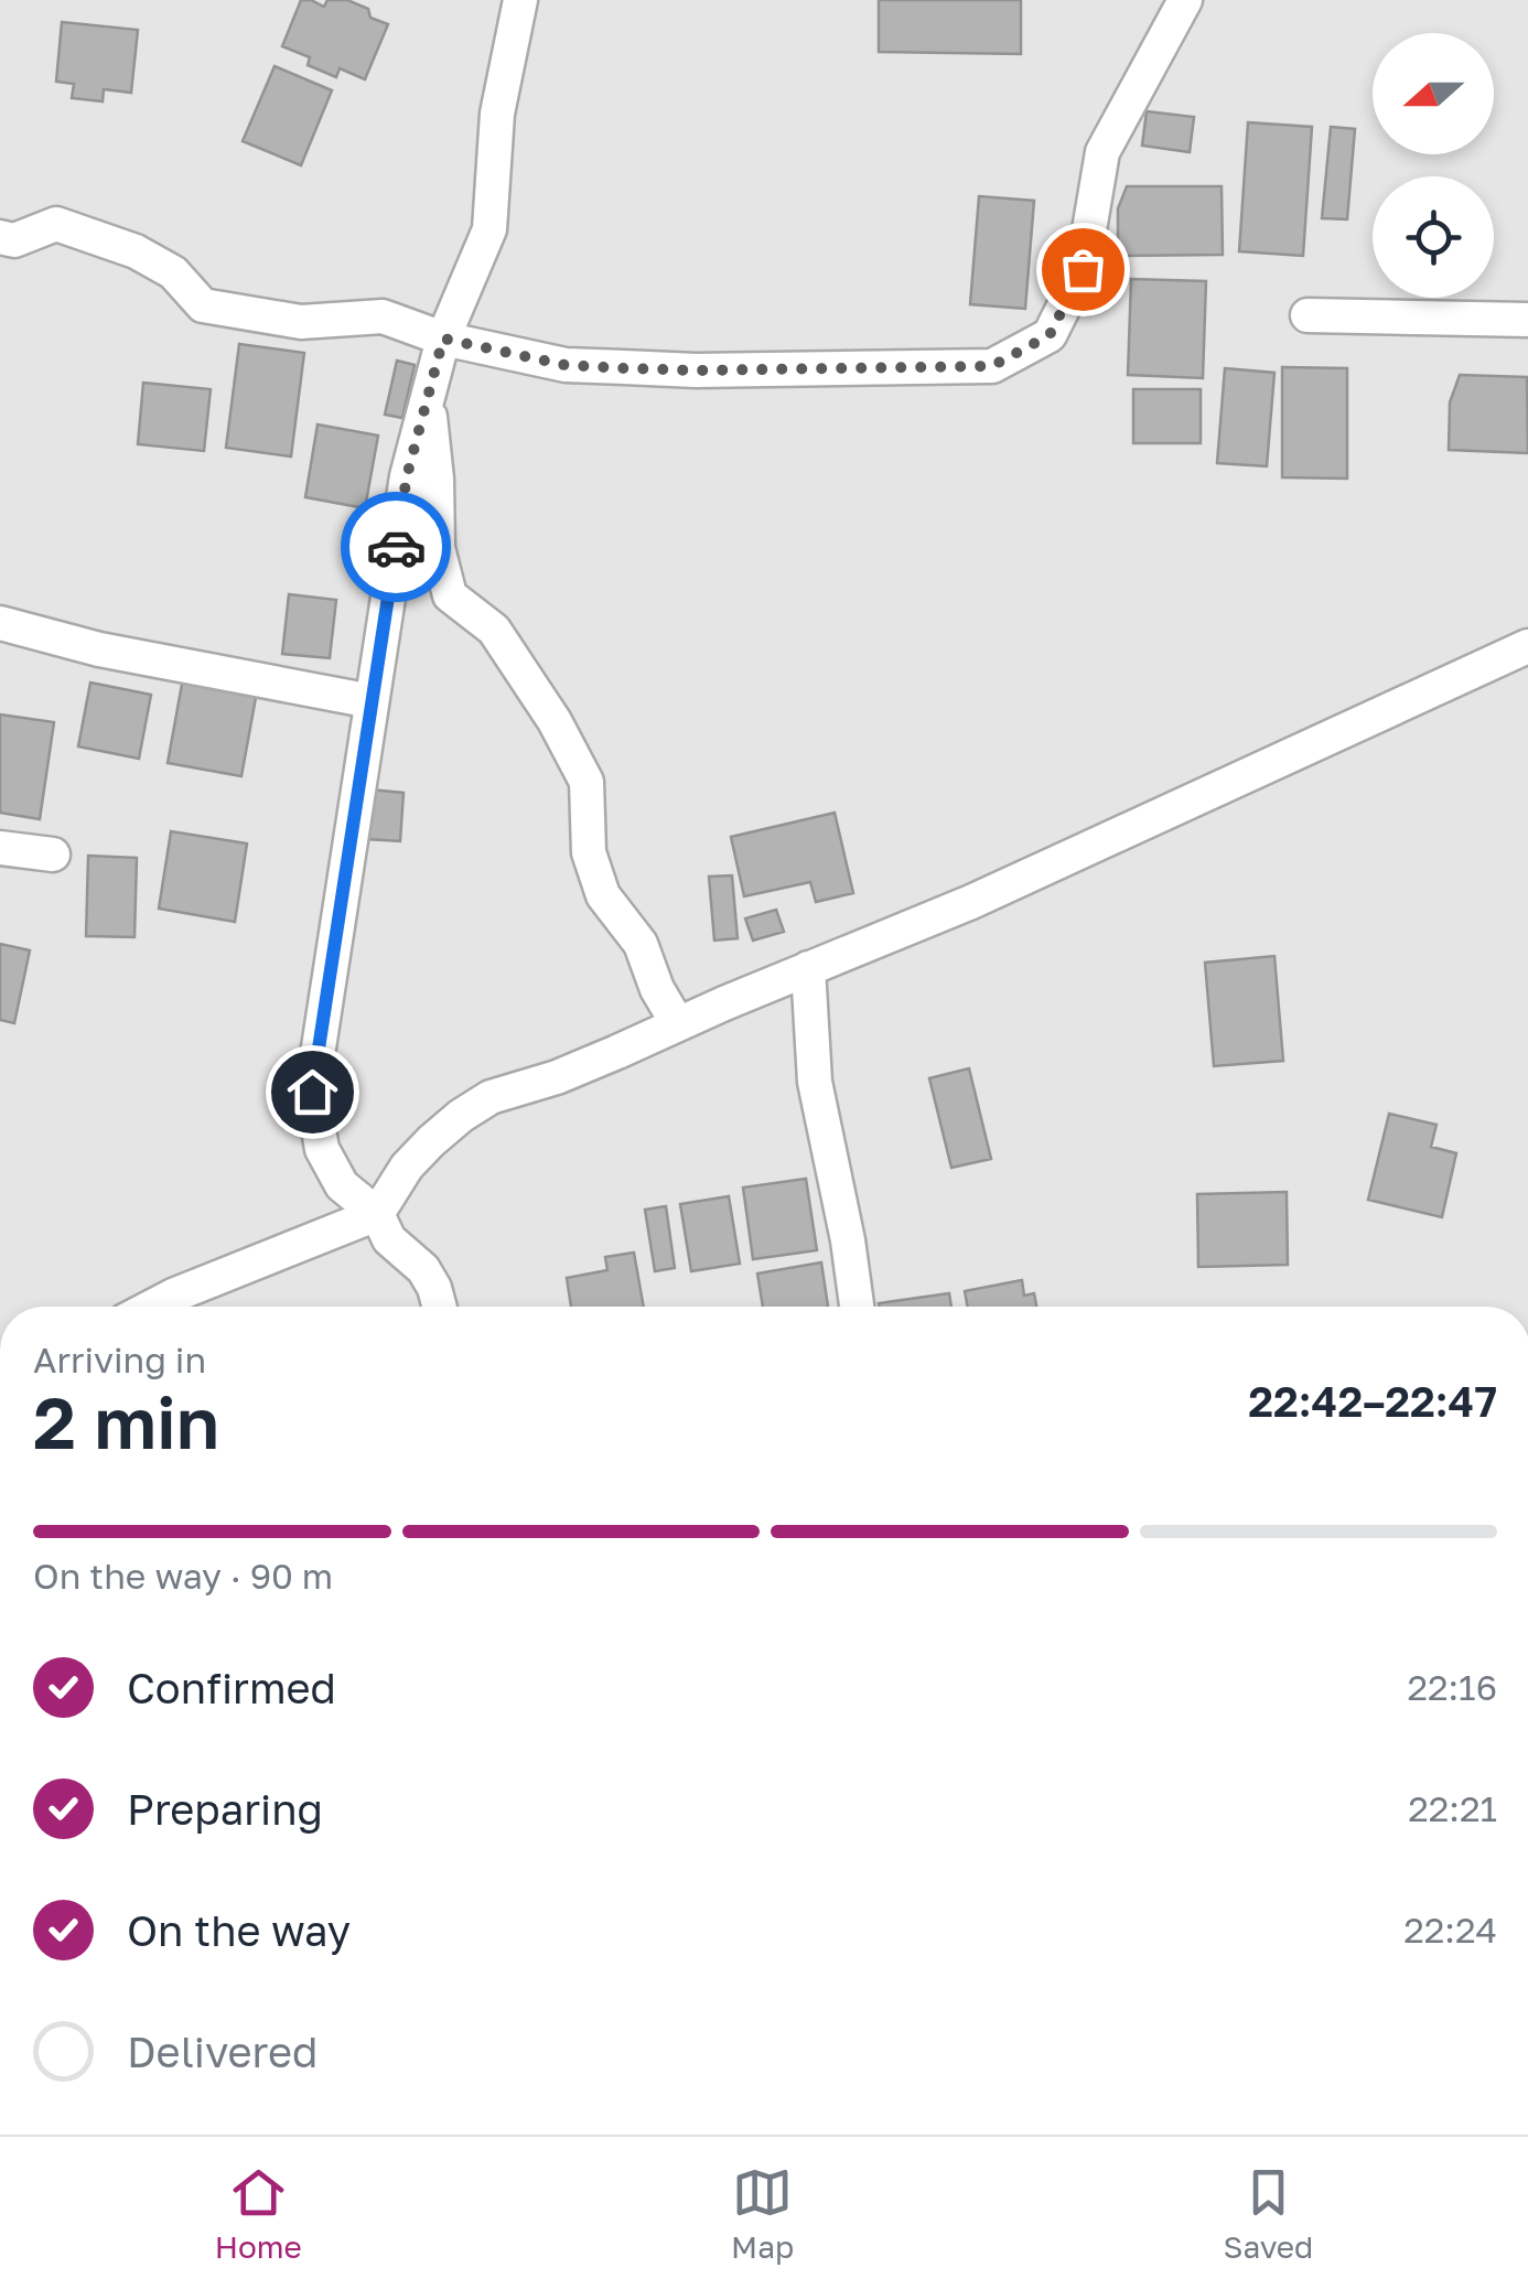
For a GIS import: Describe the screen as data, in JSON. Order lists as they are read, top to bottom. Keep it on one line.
{"north":"left","page":{"heading":["2 min","Arriving in","22:42–22:47"],"bar":"On the way · 90 m","list":[["Confirmed","22:16"],["Preparing","22:21"],["On the way","22:24"],"Delivered"],"tabs":["Home","Map","Saved"]}}
